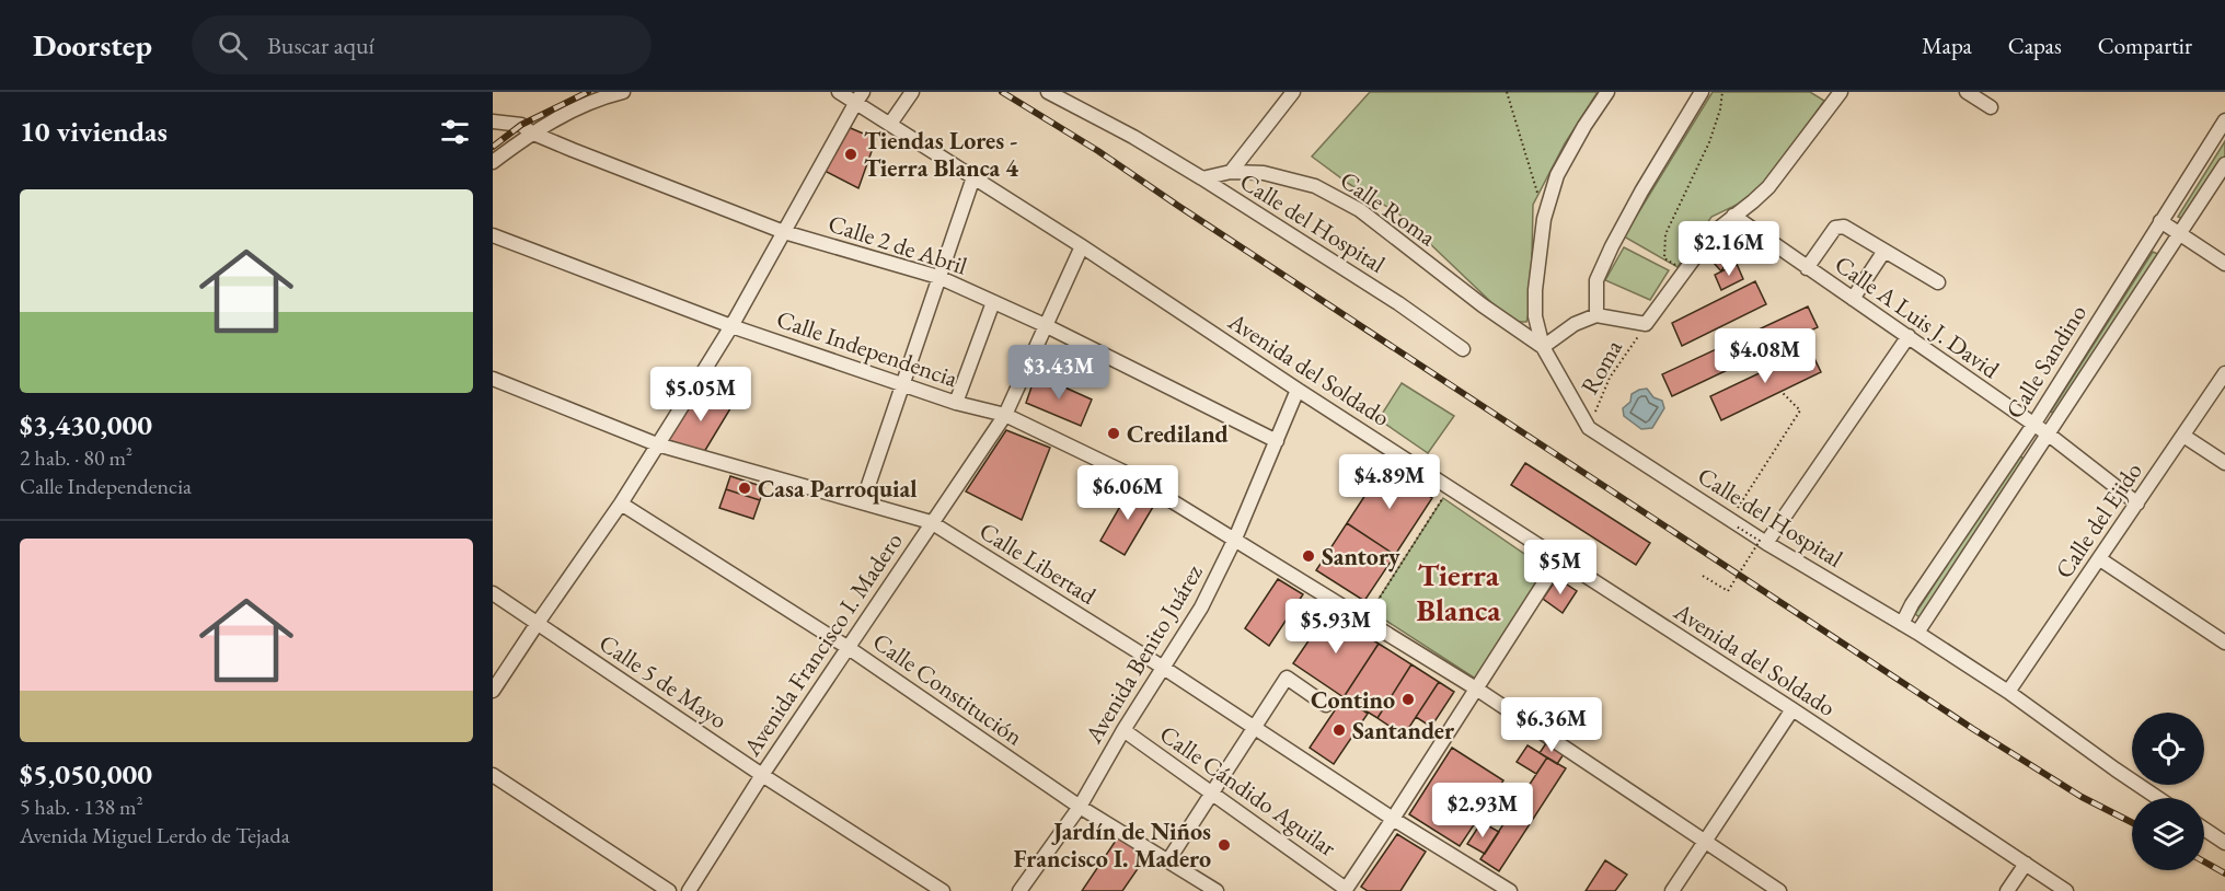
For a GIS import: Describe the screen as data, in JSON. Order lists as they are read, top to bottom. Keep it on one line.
{"streets":{"street":["Calle Roma","Calle del Hospital","Calle 2 de Abril","Calle A Luis J. David","Calle Independencia","Calle Sandino","Avenida del Soldado","Calle del Ejido","Calle Libertad","Avenida Francisco I. Madero","Avenida Benito Juárez","Calle 5 de Mayo","Calle Constitución","Calle Cándido Aguilar"],"path":["Roma"]},"crossings":[["Calle Roma","Calle del Hospital"],["Calle del Hospital","Calle Sandino"],["Calle del Hospital","Roma"],["Calle del Hospital","Calle del Ejido"],["Calle 2 de Abril","Avenida Francisco I. Madero"],["Calle 2 de Abril","Avenida Benito Juárez"],["Calle A Luis J. David","Calle Sandino"],["Calle A Luis J. David","Calle del Ejido"],["Calle Independencia","Avenida Francisco I. Madero"],["Calle Independencia","Avenida Benito Juárez"],["Avenida del Soldado","Avenida Francisco I. Madero"],["Avenida del Soldado","Avenida Benito Juárez"],["Calle Libertad","Avenida Francisco I. Madero"],["Calle Libertad","Avenida Benito Juárez"],["Avenida Francisco I. Madero","Calle 5 de Mayo"],["Avenida Francisco I. Madero","Calle Constitución"],["Avenida Benito Juárez","Calle Constitución"],["Avenida Benito Juárez","Calle Cándido Aguilar"]],"districts":["Tierra Blanca"],"places":["Tiendas Lores - Tierra Blanca 4","Crediland","Casa Parroquial","Santory","Contino","Santander","Jardín de Niños Francisco I. Madero"],"page":{"header":"Doorstep","search":"Buscar aquí","nav":["Mapa","Capas","Compartir"],"heading":"10 viviendas","list":[{"name":"$3,430,000","note":"2 hab. · 80 m² · Calle Independencia"},{"name":"$5,050,000","note":"5 hab. · 138 m² · Avenida Miguel Lerdo de Tejada"}],"price":["$2.16M","$4.08M","$3.43M","$5.05M","$4.89M","$6.06M","$5M","$5.93M","$6.36M","$2.93M"]}}
